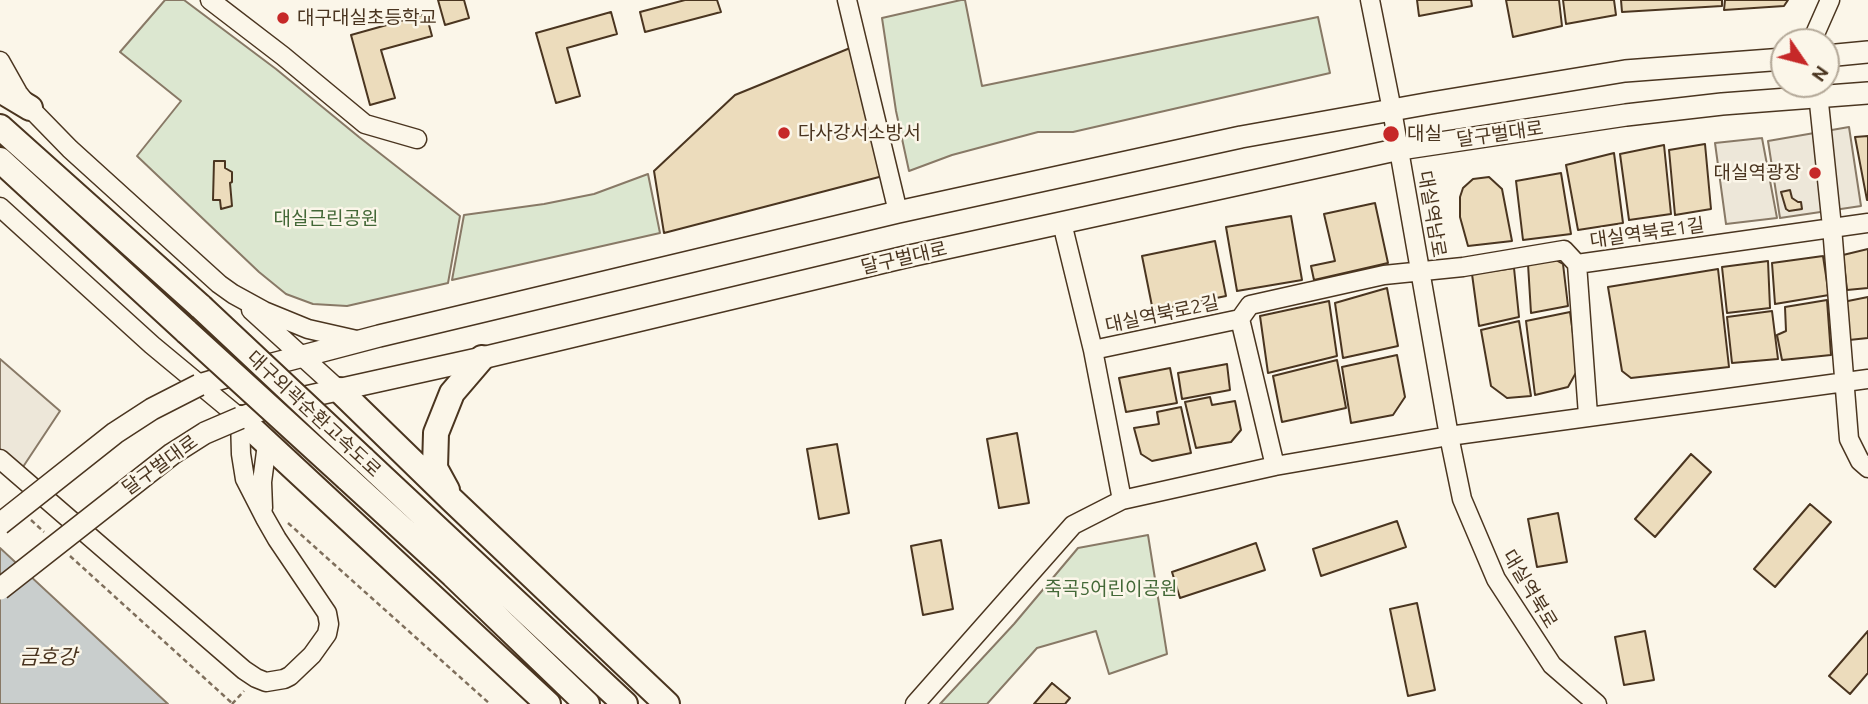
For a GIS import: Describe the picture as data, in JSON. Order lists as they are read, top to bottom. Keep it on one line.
{"streets":{"highway":["대구외곽순환고속도로"],"main road":["달구벌대로"],"street":["대실역남로","대실역북로1길","대실역북로2길","대실역북로"]},"crossings":[["달구벌대로","대실역남로"],["대실역남로","대실역북로"]],"water":["금호강"],"parks":["대실근린공원","죽곡5어린이공원"],"places":["대구대실초등학교","다사강서소방서","대실","대실역광장"],"north":"bottom right"}
